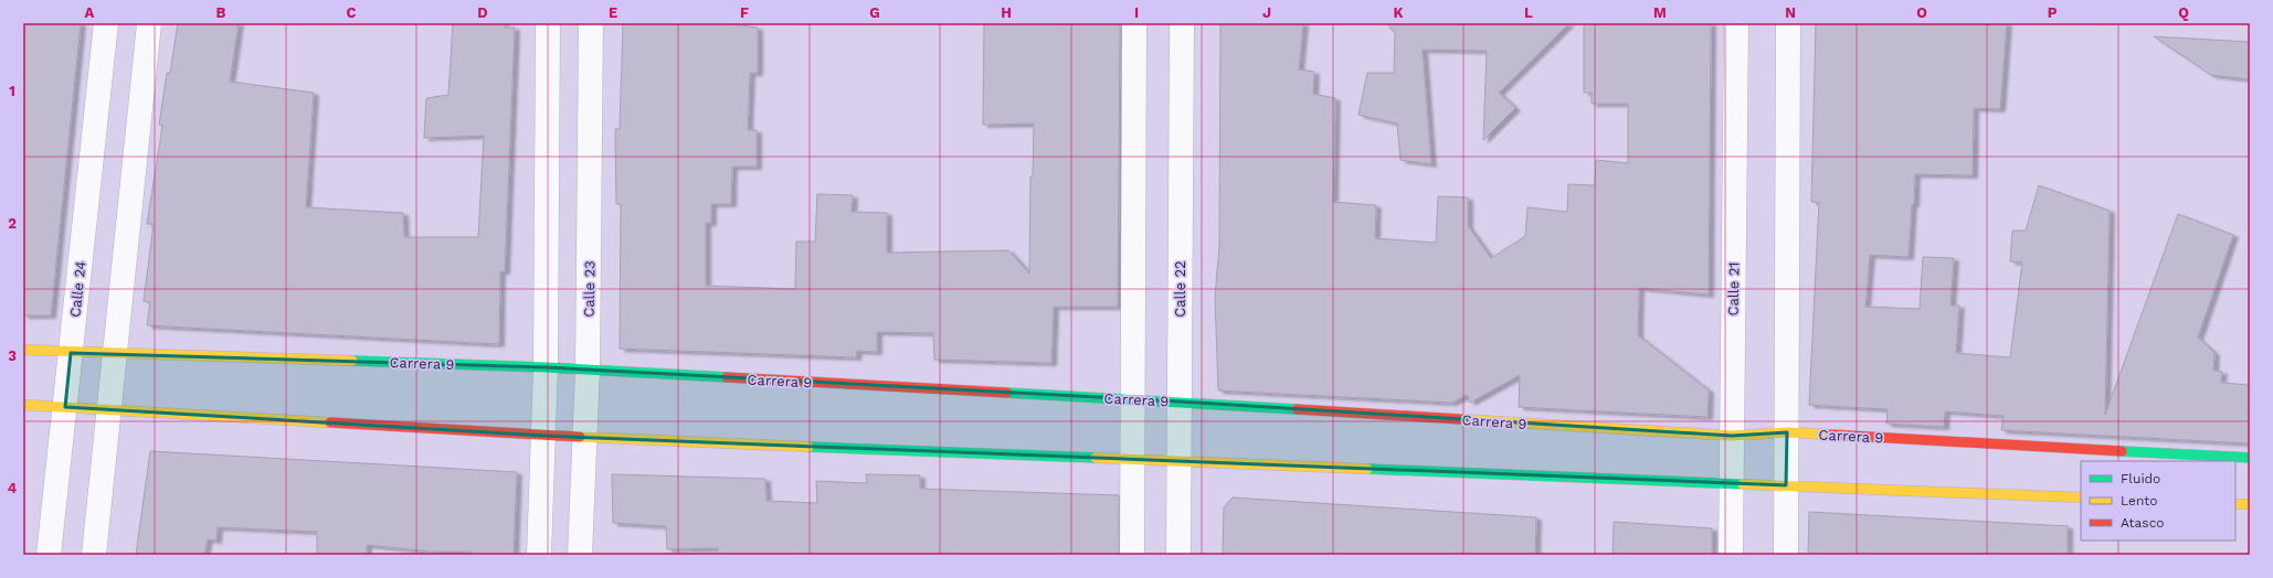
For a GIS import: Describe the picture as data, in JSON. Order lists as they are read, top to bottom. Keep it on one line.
{"streets":{"street":["Calle 24","Calle 23","Calle 22","Calle 21","Carrera 9"]},"crossings":[["Calle 24","Carrera 9"],["Calle 23","Carrera 9"],["Calle 22","Carrera 9"],["Calle 21","Carrera 9"]],"legend":["Fluido","Lento","Atasco"],"grid":{"columns":["A","B","C","D","E","F","G","H","I","J","K","L","M","N","O","P","Q"],"rows":["1","2","3","4"]}}
